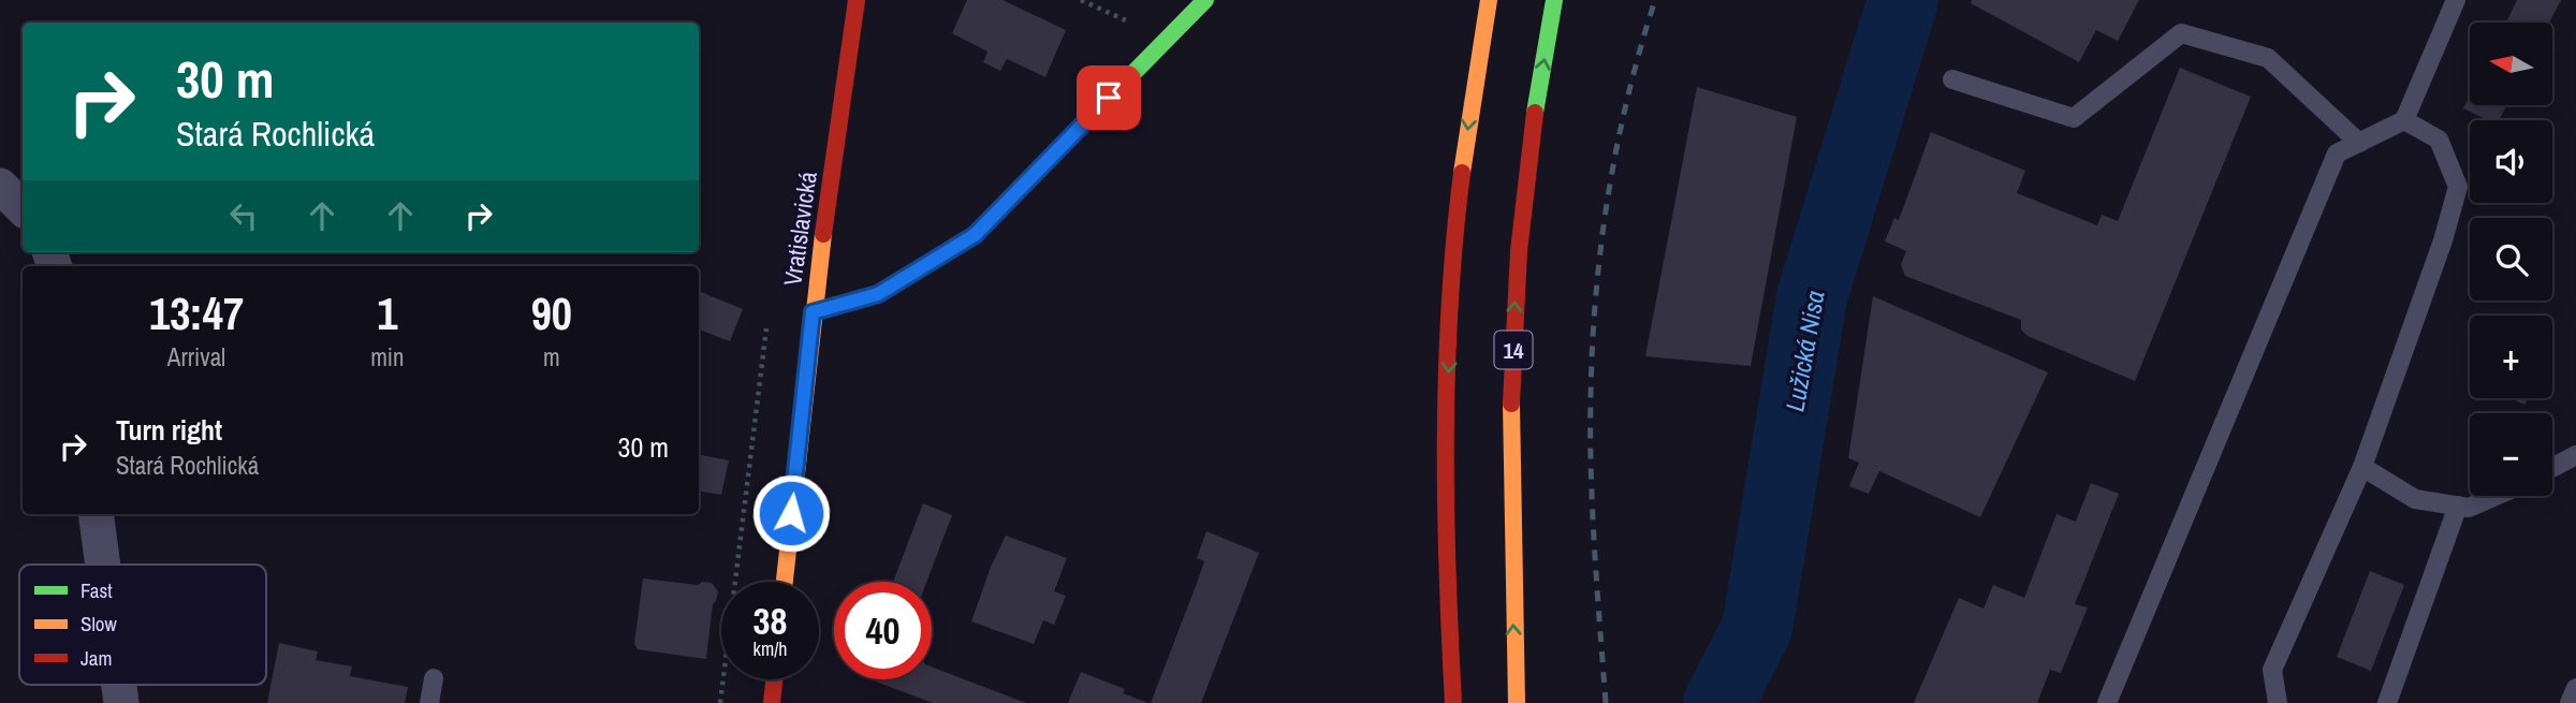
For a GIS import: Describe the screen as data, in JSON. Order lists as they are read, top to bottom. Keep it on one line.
{"streets":{"main road":["Vratislavická","14"]},"water":["Lužická Nisa"],"legend":["Fast","Slow","Jam"],"north":"left","page":{"map_buttons":["+","−"],"turn":["30 m","Stará Rochlická"],"eta":["13:47","Arrival","1","min","90","m"],"list":[{"name":"Turn right","note":"Stará Rochlická","value":"30 m"}],"speed":"38 km/h","limit":"40"}}
